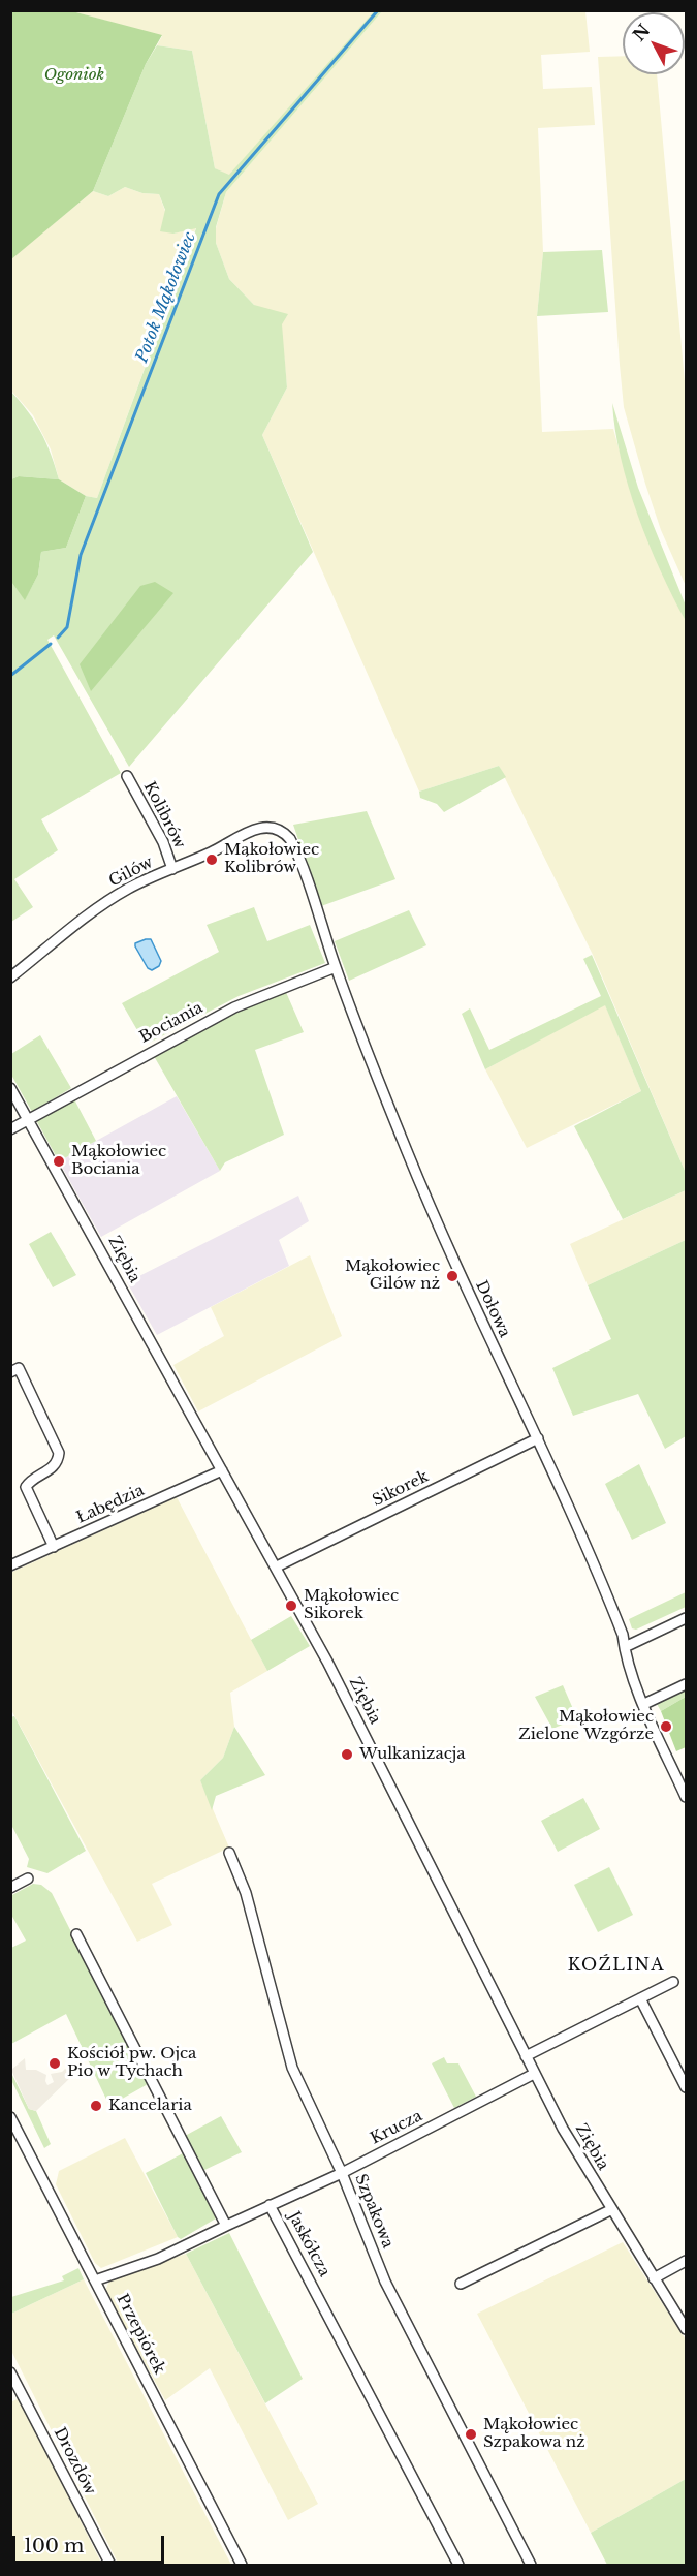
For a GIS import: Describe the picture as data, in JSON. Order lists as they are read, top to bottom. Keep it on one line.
{"streets":{"street":["Kolibrów","Gilów","Bociania","Ziębia","Dołowa","Sikorek","Łabędzia","Krucza","Szpakowa","Jaskółcza","Przepiórek","Drozdów"]},"crossings":[["Kolibrów","Gilów"],["Gilów","Dołowa"],["Bociania","Ziębia"],["Bociania","Dołowa"],["Ziębia","Sikorek"],["Ziębia","Łabędzia"],["Ziębia","Krucza"],["Dołowa","Sikorek"],["Krucza","Szpakowa"],["Krucza","Jaskółcza"]],"districts":["KOŹLINA"],"water":["Potok Mąkołowiec"],"parks":["Ogoniok"],"places":["Mąkołowiec Kolibrów","Mąkołowiec Bociania","Mąkołowiec Gilów nż","Mąkołowiec Sikorek","Mąkołowiec Zielone Wzgórze","Wulkanizacja","Kościół pw. Ojca Pio w Tychach","Kancelaria","Mąkołowiec Szpakowa nż"],"scale_bar":"100 m","north":"top left"}
